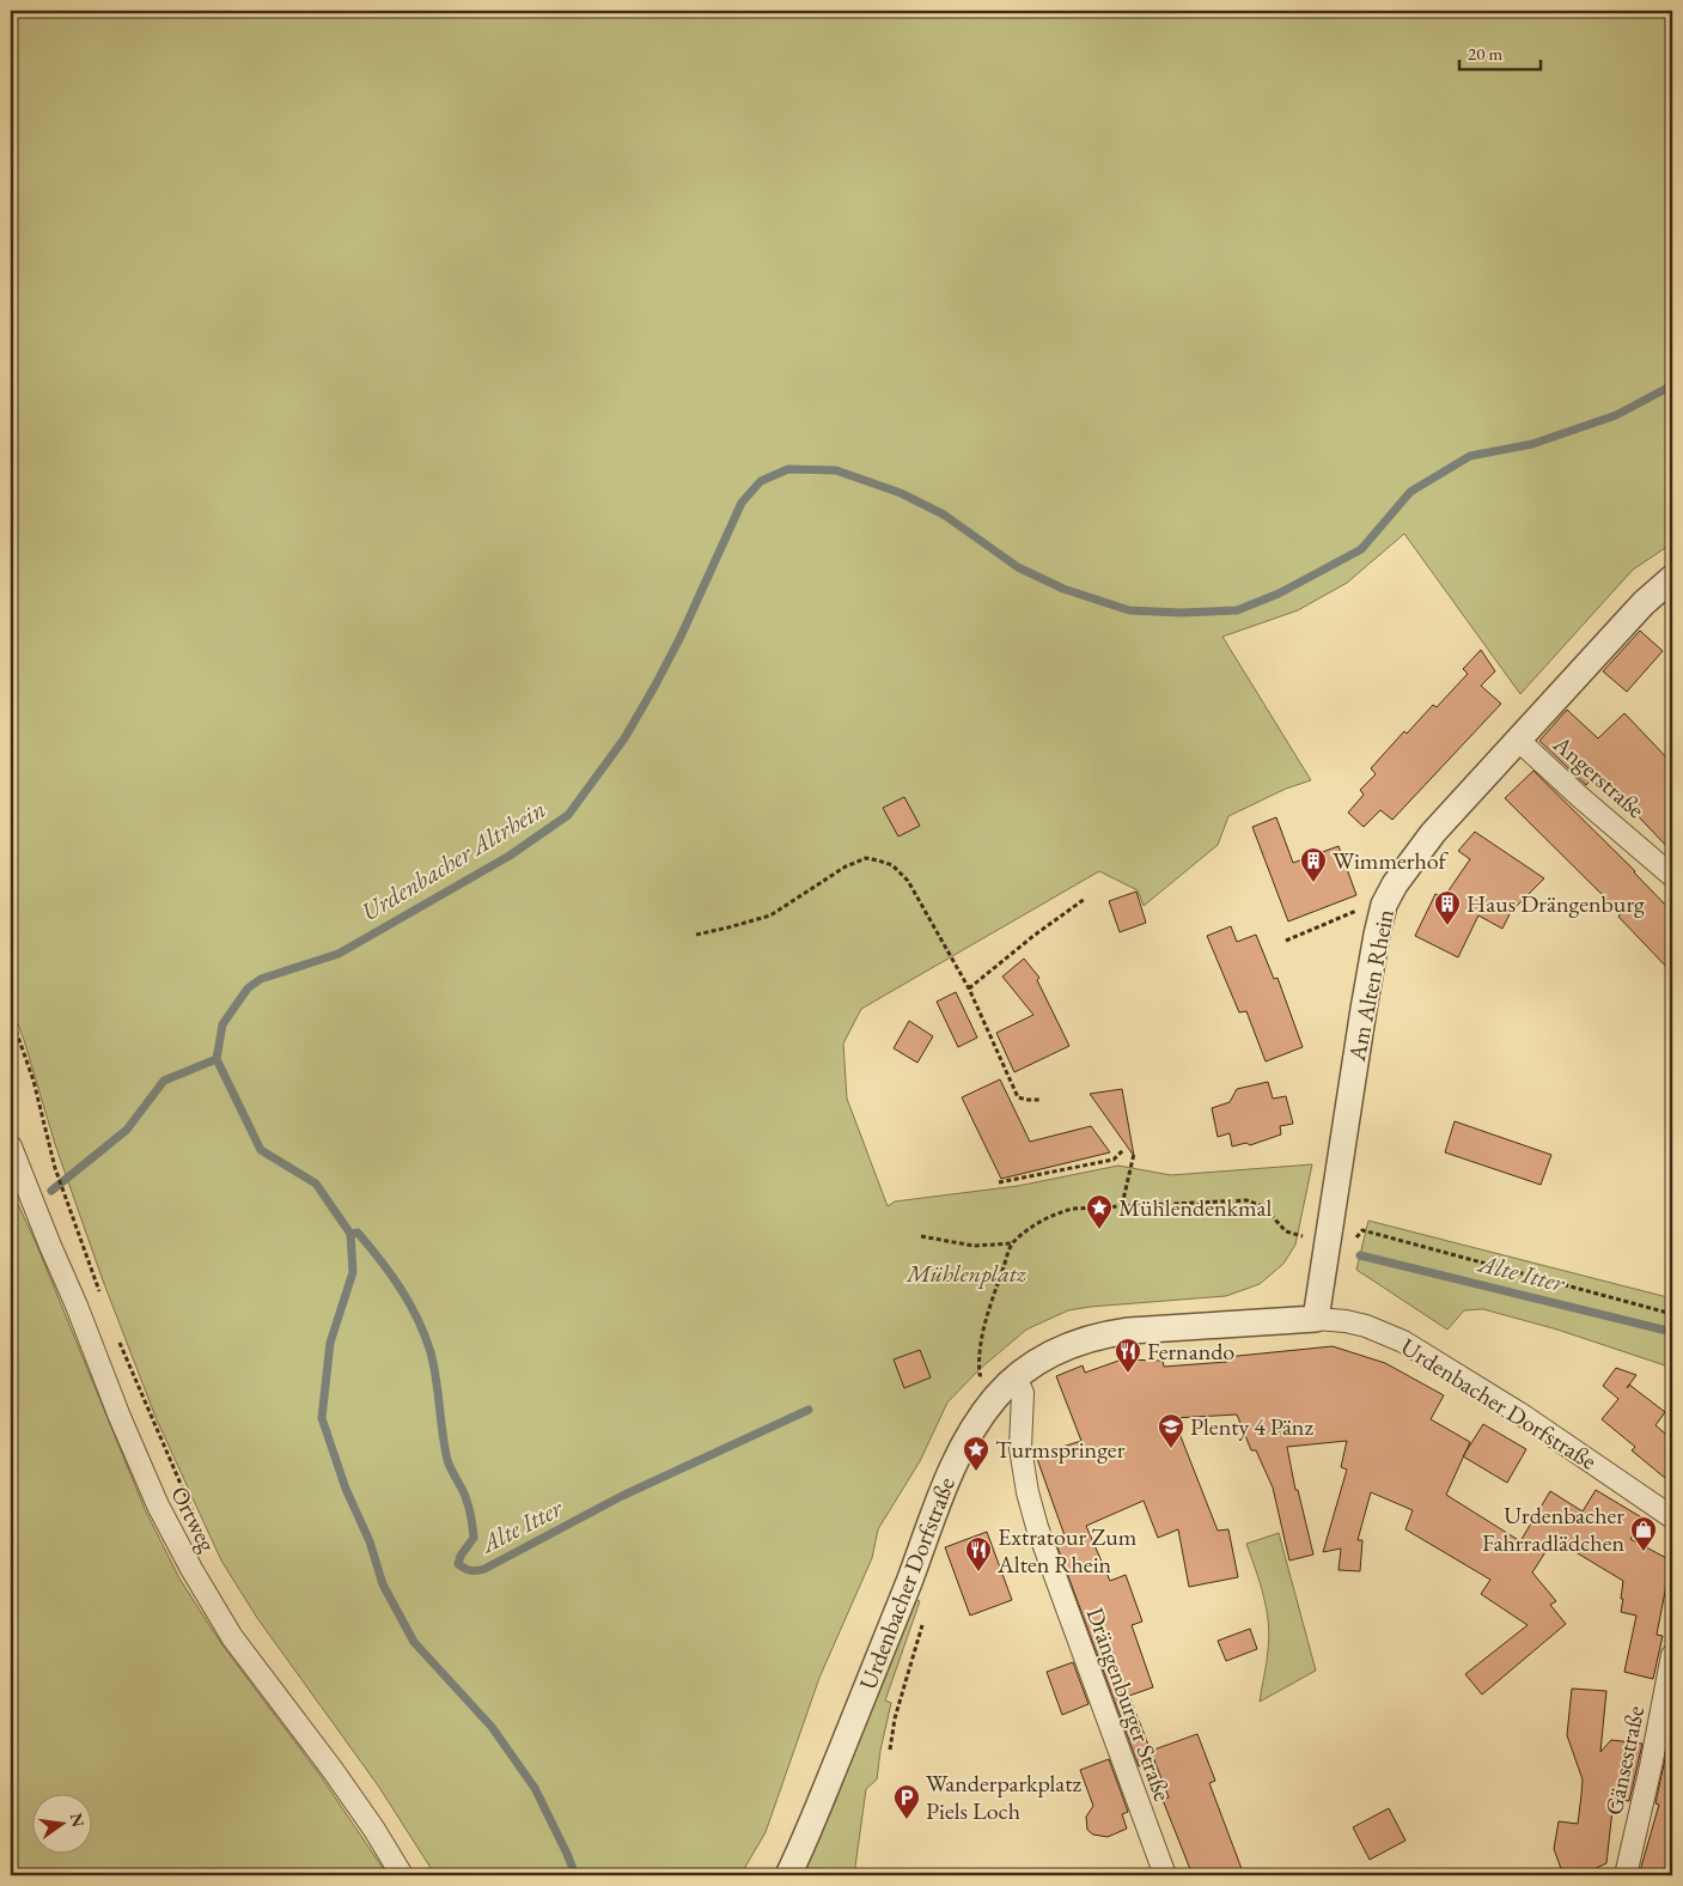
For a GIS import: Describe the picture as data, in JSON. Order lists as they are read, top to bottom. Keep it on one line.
{"streets":{"street":["Angerstraße","Am Alten Rhein","Urdenbacher Dorfstraße","Ortweg","Drängenburger Straße","Gänsestraße"]},"crossings":[["Angerstraße","Am Alten Rhein"],["Am Alten Rhein","Urdenbacher Dorfstraße"],["Urdenbacher Dorfstraße","Drängenburger Straße"]],"water":["Urdenbacher Altrhein","Alte Itter"],"parks":["Mühlenplatz"],"places":{"building":["Wimmerhof","Haus Drängenburg"],"place":["Mühlendenkmal","Turmspringer"],"restaurant":["Fernando","Extratour Zum Alten Rhein"],"school or university":["Plenty 4 Pänz"],"shop":["Urdenbacher Fahrradlädchen"],"parking":["Wanderparkplatz Piels Loch"]},"scale_bar":"20 m","north":"right"}
